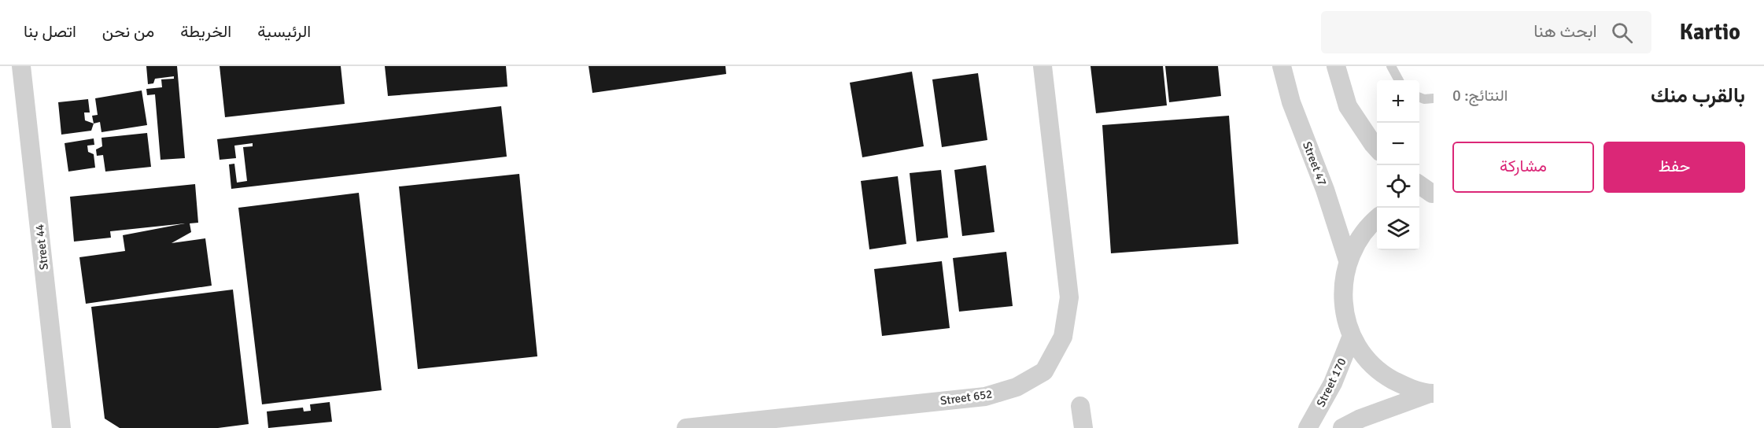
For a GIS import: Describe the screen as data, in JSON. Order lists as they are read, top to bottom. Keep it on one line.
{"streets":{"street":["Street 47","Street 44","Street 170","Street 652"]},"page":{"header":"Kartio","search":"ابحث هنا","nav":["الرئيسية","الخريطة","من نحن","اتصل بنا"],"heading":["بالقرب منك","النتائج: 0"],"map_buttons":["+","−"],"buttons":["حفظ","مشاركة"]}}
